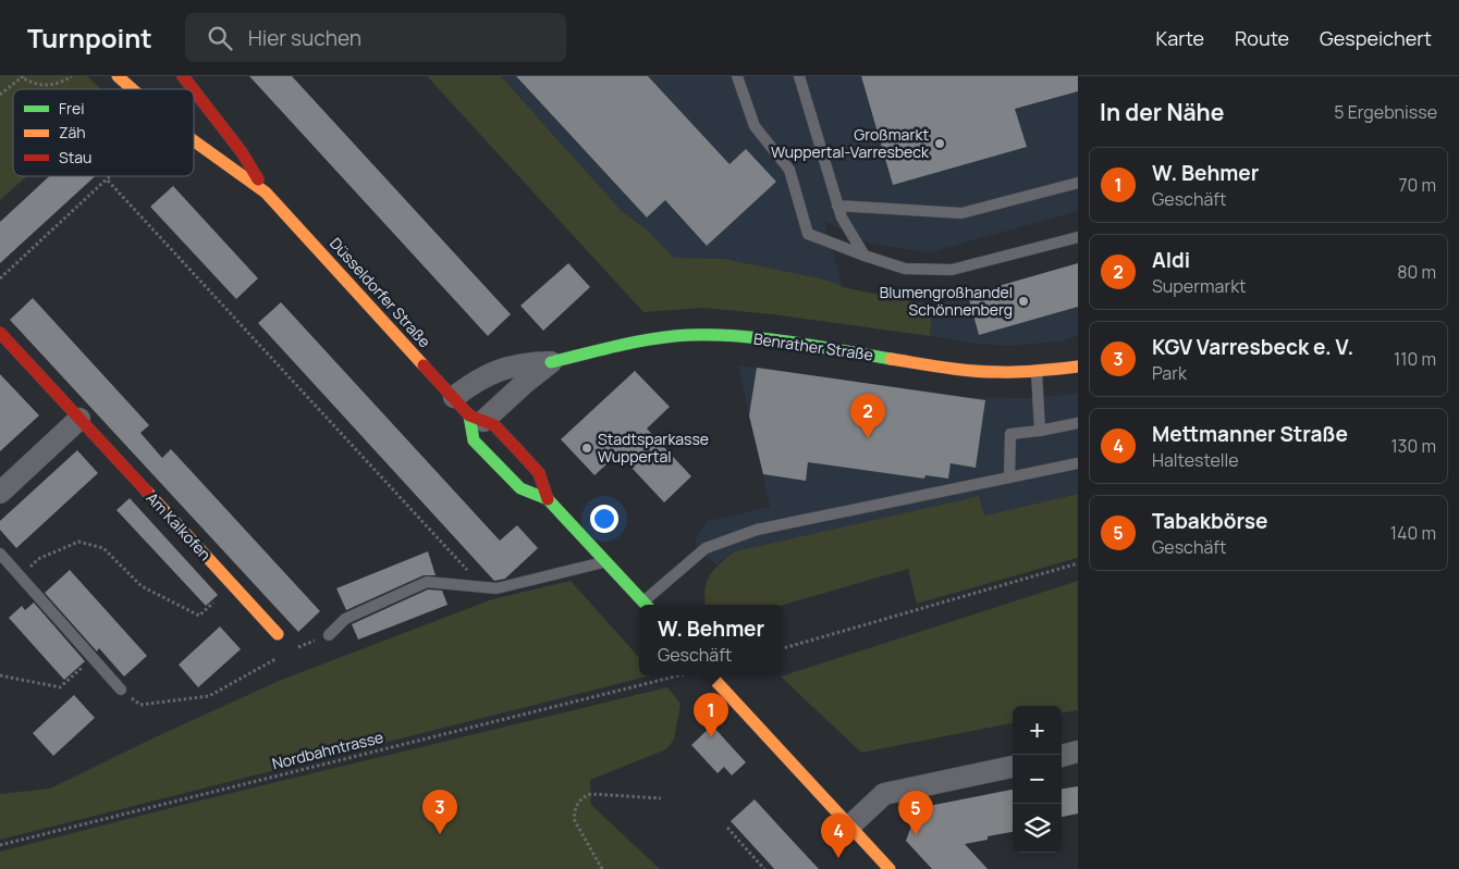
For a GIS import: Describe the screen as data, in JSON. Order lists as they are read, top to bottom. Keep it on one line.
{"streets":{"main road":["Düsseldorfer Straße","Benrather Straße","Am Kalkofen"],"path":["Nordbahntrasse"]},"crossings":[["Düsseldorfer Straße","Benrather Straße"]],"places":["Großmarkt Wuppertal-Varresbeck","Blumengroßhandel Schönnenberg","Stadtsparkasse Wuppertal"],"legend":["Frei","Zäh","Stau"],"page":{"header":"Turnpoint","search":"Hier suchen","nav":["Karte","Route","Gespeichert"],"heading":["In der Nähe","5 Ergebnisse"],"list":[{"mark":"1","name":"W. Behmer","note":"Geschäft","value":"70 m"},{"mark":"2","name":"Aldi","note":"Supermarkt","value":"80 m"},{"mark":"3","name":"KGV Varresbeck e. V.","note":"Park","value":"110 m"},{"mark":"4","name":"Mettmanner Straße","note":"Haltestelle","value":"130 m"},{"mark":"5","name":"Tabakbörse","note":"Geschäft","value":"140 m"}],"pins":["2","1","3","5","4"],"popup":["W. Behmer","Geschäft"],"map_buttons":["+","−"]}}
